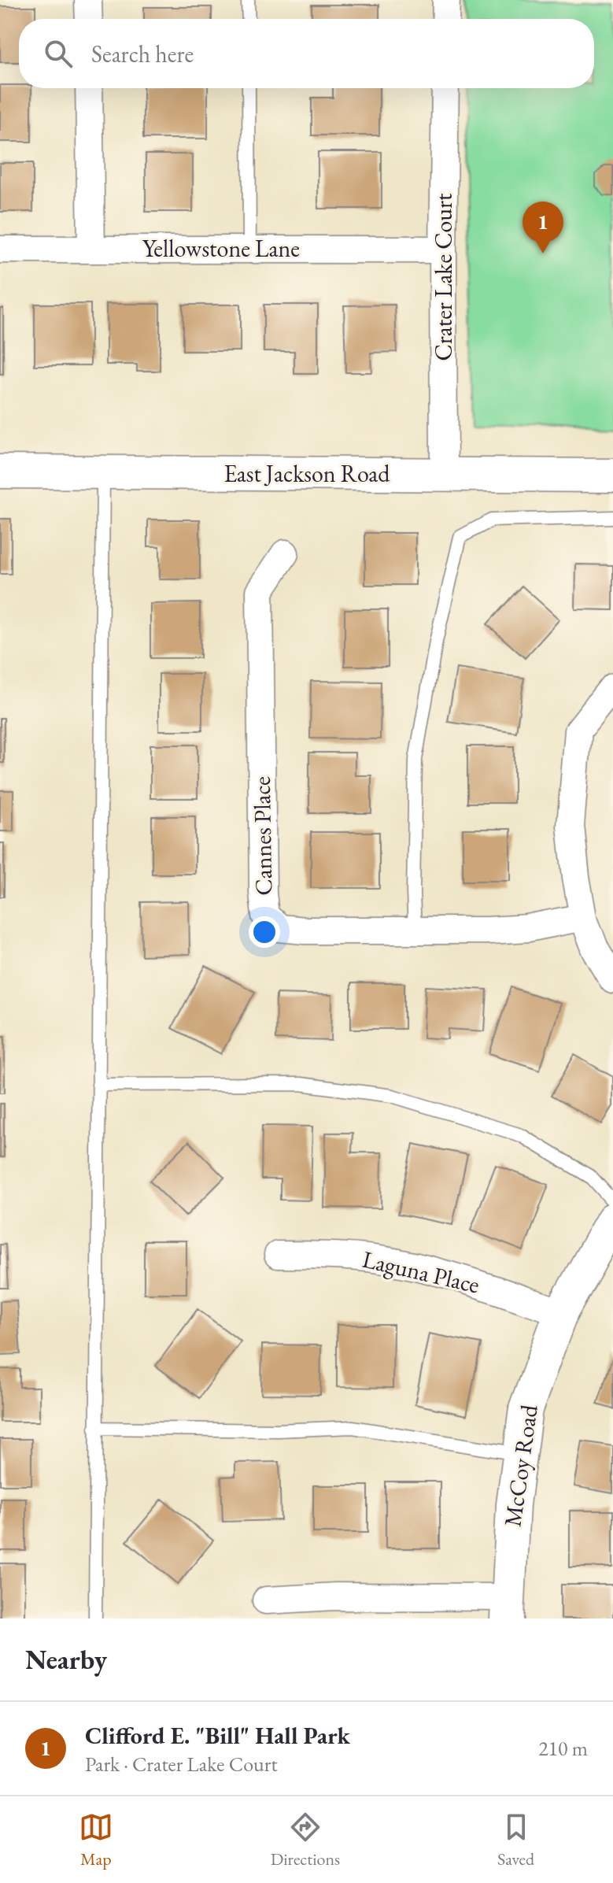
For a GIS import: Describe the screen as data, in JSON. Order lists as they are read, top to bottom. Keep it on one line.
{"streets":{"street":["Yellowstone Lane","Crater Lake Court","East Jackson Road","Cannes Place","Laguna Place","McCoy Road"]},"crossings":[["Yellowstone Lane","Crater Lake Court"],["Crater Lake Court","East Jackson Road"],["Laguna Place","McCoy Road"]],"page":{"search":"Search here","pins":"1","heading":"Nearby","list":[{"mark":"1","name":"Clifford E. \"Bill\" Hall Park","note":"Park · Crater Lake Court","value":"210 m"}],"nav":["Map","Directions","Saved"]}}
